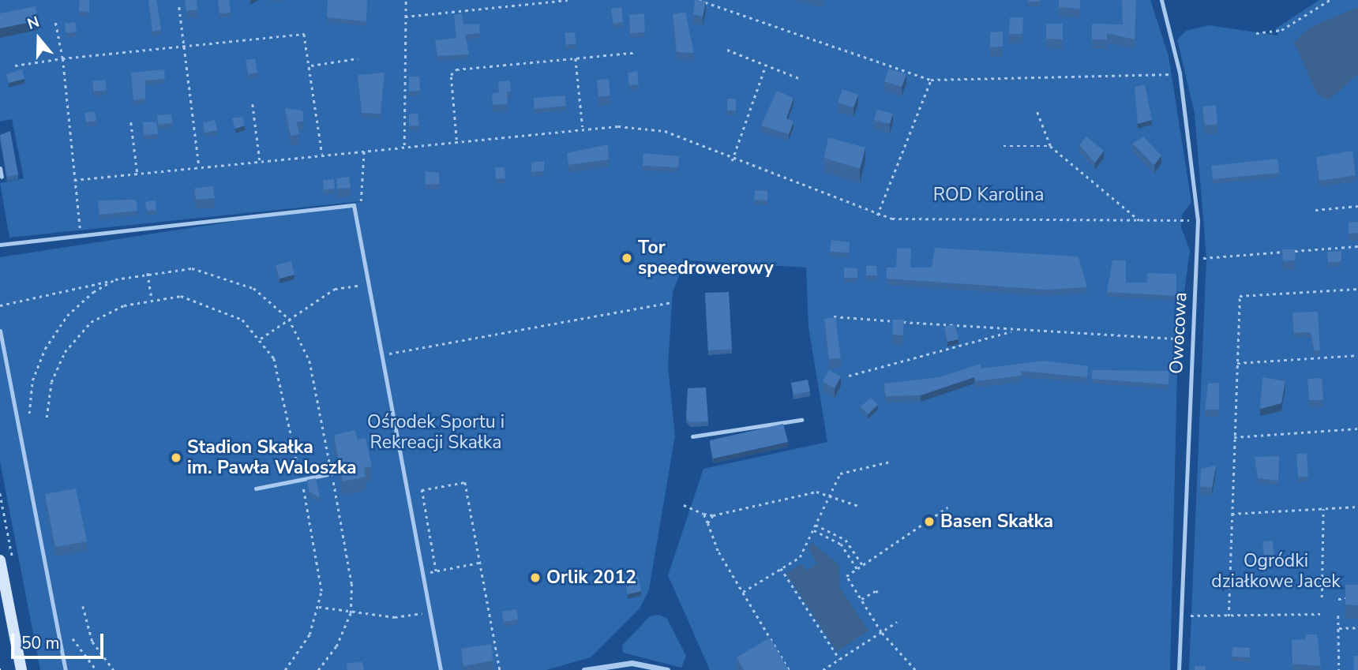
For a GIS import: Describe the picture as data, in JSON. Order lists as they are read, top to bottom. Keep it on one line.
{"streets":{"lane":["Owocowa"]},"parks":["ROD Karolina","Ośrodek Sportu i Rekreacji Skałka","Ogródki działkowe Jacek"],"places":["Tor speedrowerowy","Stadion Skałka im. Pawła Waloszka","Basen Skałka","Orlik 2012"],"scale_bar":"50 m","north":"top"}
